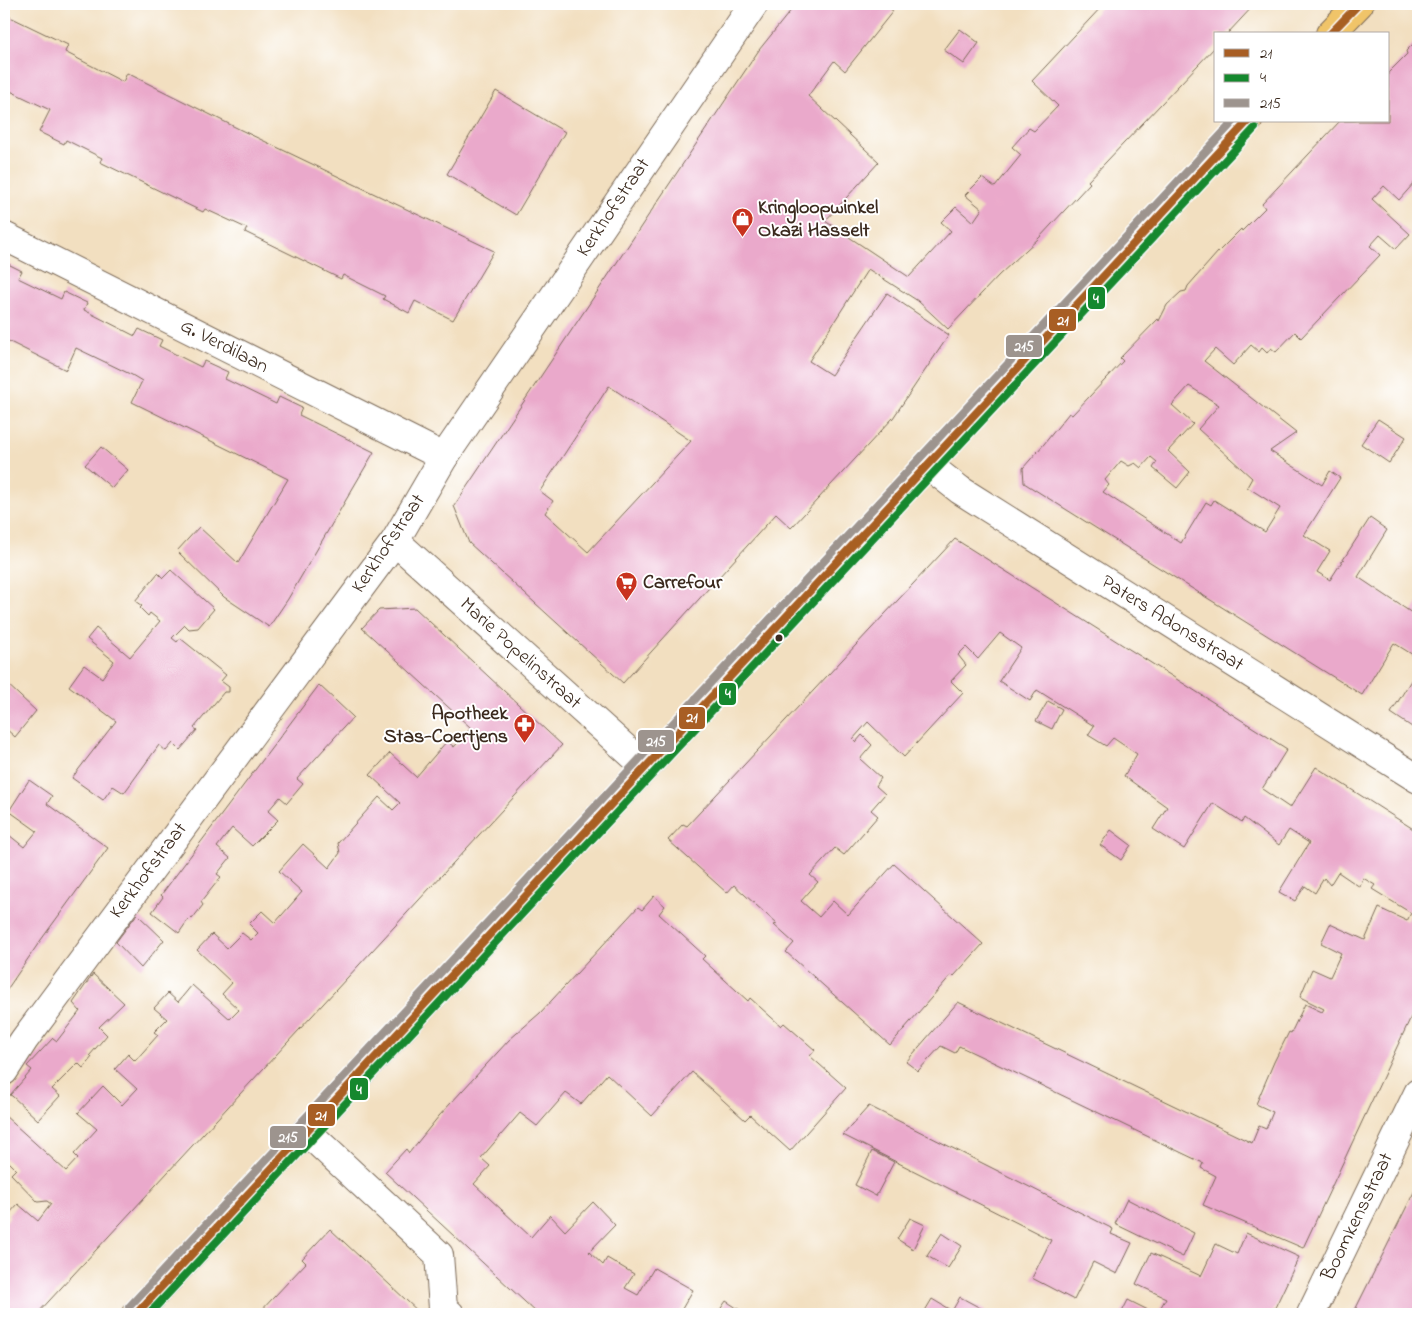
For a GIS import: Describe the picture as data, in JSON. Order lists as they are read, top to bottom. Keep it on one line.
{"streets":{"street":["Kerkhofstraat","G. Verdilaan","Paters Adonsstraat","Marie Popelinstraat","Boomkensstraat"]},"crossings":[["Kerkhofstraat","G. Verdilaan"],["Kerkhofstraat","Marie Popelinstraat"]],"places":{"shop":["Kringloopwinkel Okazi Hasselt"],"supermarket":["Carrefour"],"pharmacy":["Apotheek Stas-Coertjens"]},"lines":["transit line 21","transit line 215","transit line 4"],"legend":["21","4","215"]}
